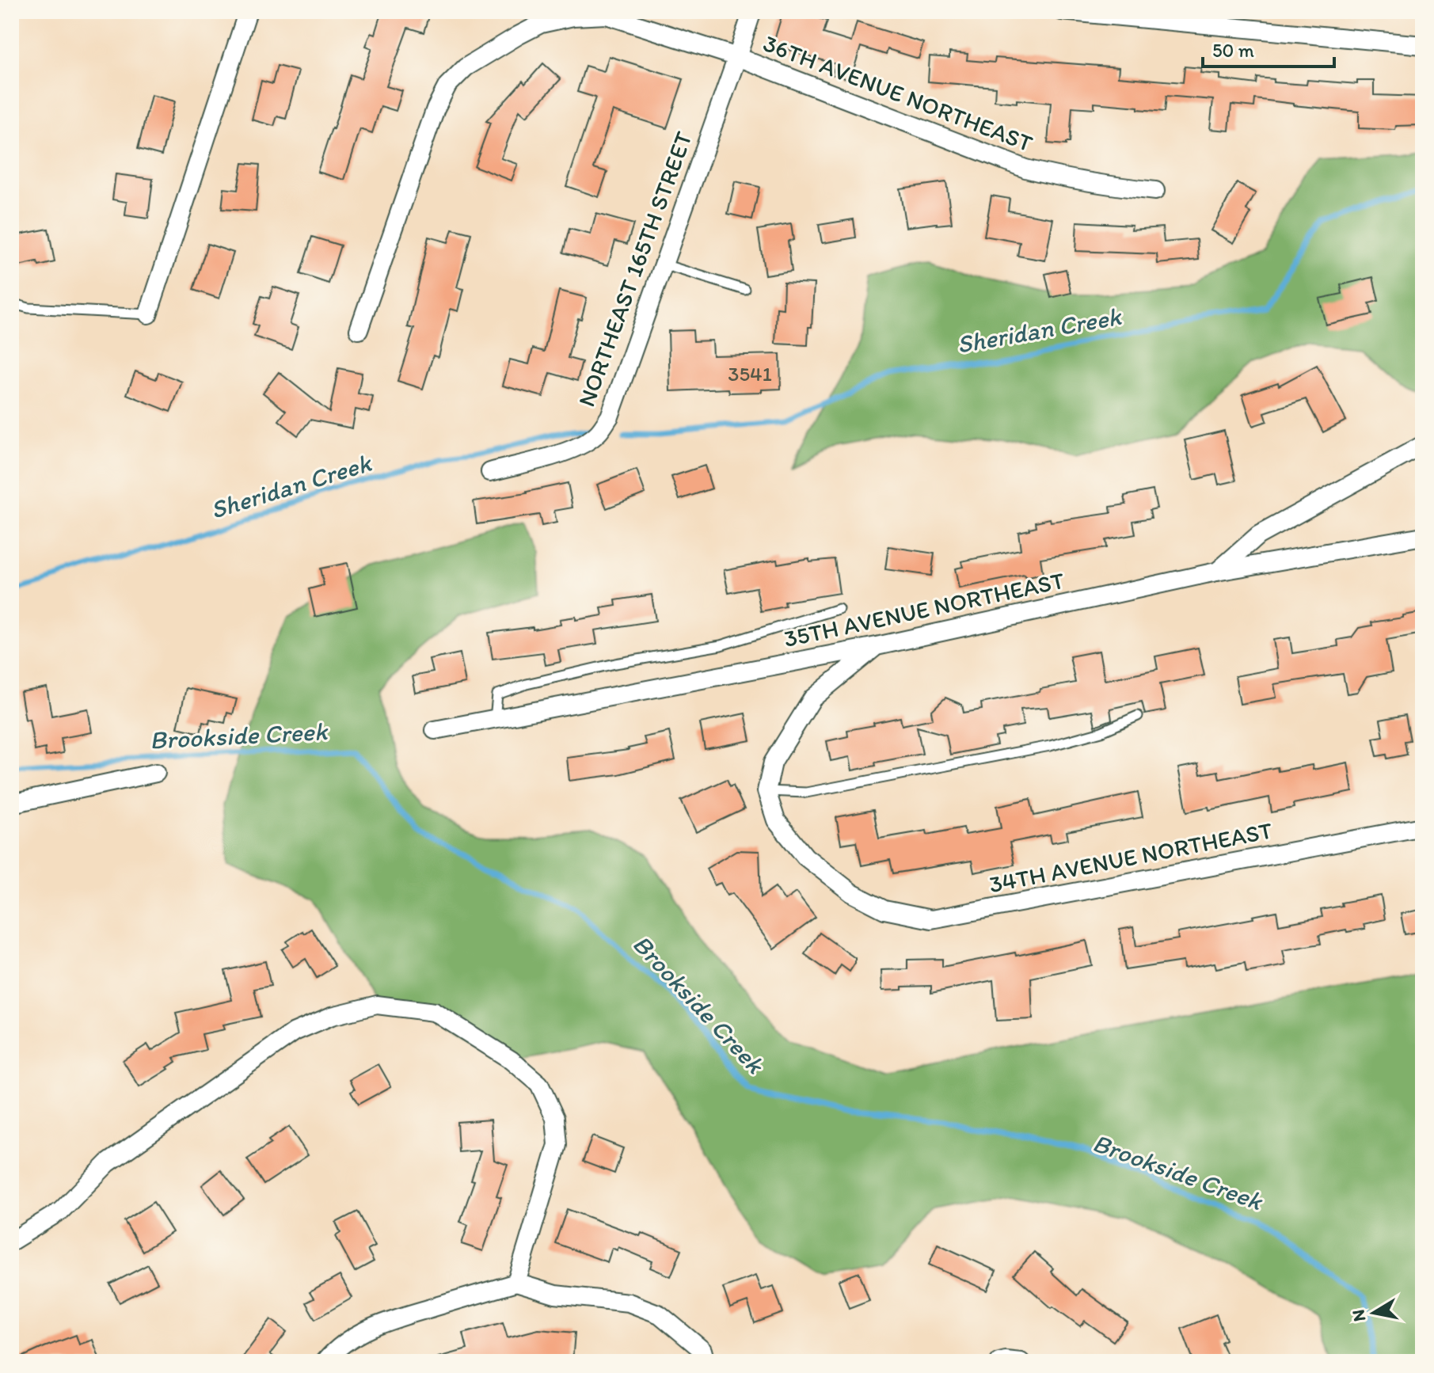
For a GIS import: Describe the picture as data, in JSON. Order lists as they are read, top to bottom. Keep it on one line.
{"streets":{"street":["36TH AVENUE NORTHEAST","NORTHEAST 165TH STREET","35TH AVENUE NORTHEAST","34TH AVENUE NORTHEAST"]},"crossings":[["36TH AVENUE NORTHEAST","NORTHEAST 165TH STREET"]],"water":["Sheridan Creek","Brookside Creek"],"house_numbers":["3541"],"scale_bar":"50 m","north":"left"}
